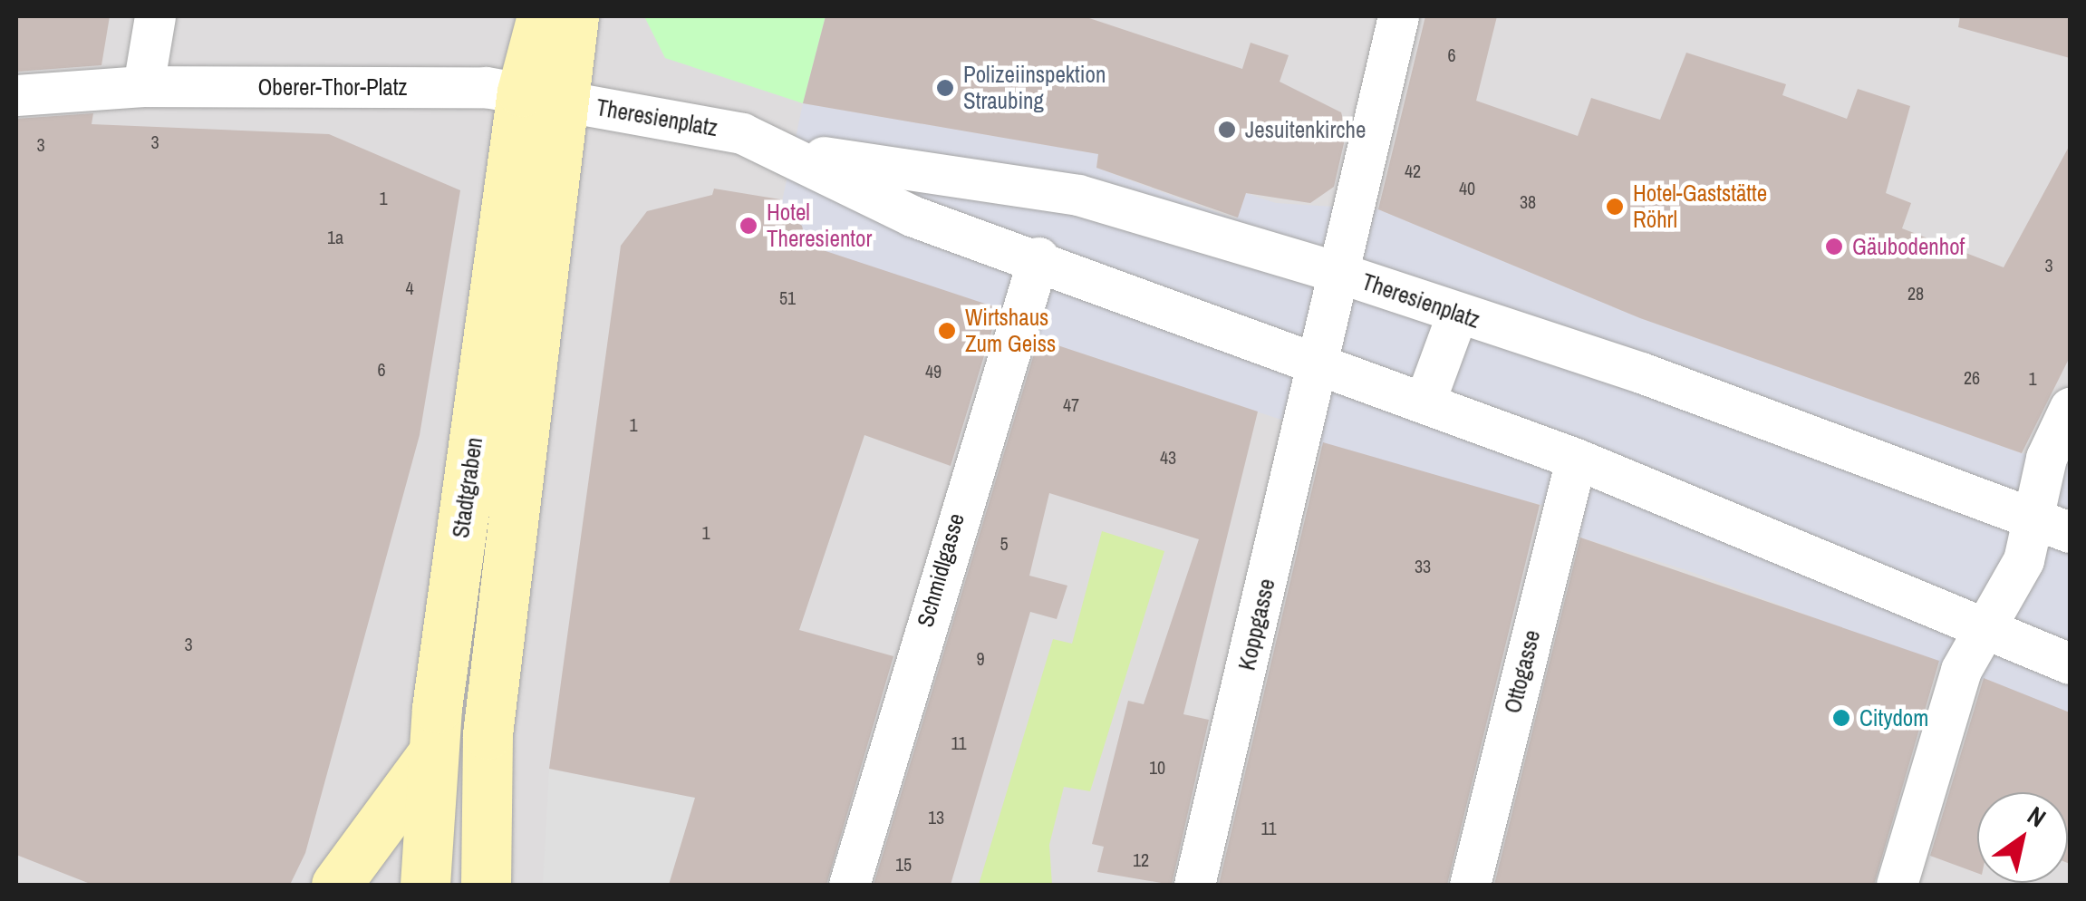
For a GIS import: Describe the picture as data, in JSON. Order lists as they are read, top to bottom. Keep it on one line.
{"streets":{"main road":["Stadtgraben"],"street":["Oberer-Thor-Platz","Theresienplatz","Schmidlgasse","Koppgasse","Ottogasse"]},"crossings":[["Oberer-Thor-Platz","Theresienplatz"],["Oberer-Thor-Platz","Stadtgraben"],["Theresienplatz","Stadtgraben"],["Theresienplatz","Schmidlgasse"],["Theresienplatz","Koppgasse"],["Theresienplatz","Ottogasse"]],"places":["Polizeiinspektion Straubing","Jesuitenkirche","Hotel-Gaststätte Röhrl","Hotel Theresientor","Gäubodenhof","Wirtshaus Zum Geiss","Citydom"],"house_numbers":["6","3","3","42","40","1","38","1a","3","4","28","51","6","49","26","1","47","1","43","1","5","33","3","9","11","10","13","11","12","15"],"north":"top right"}
